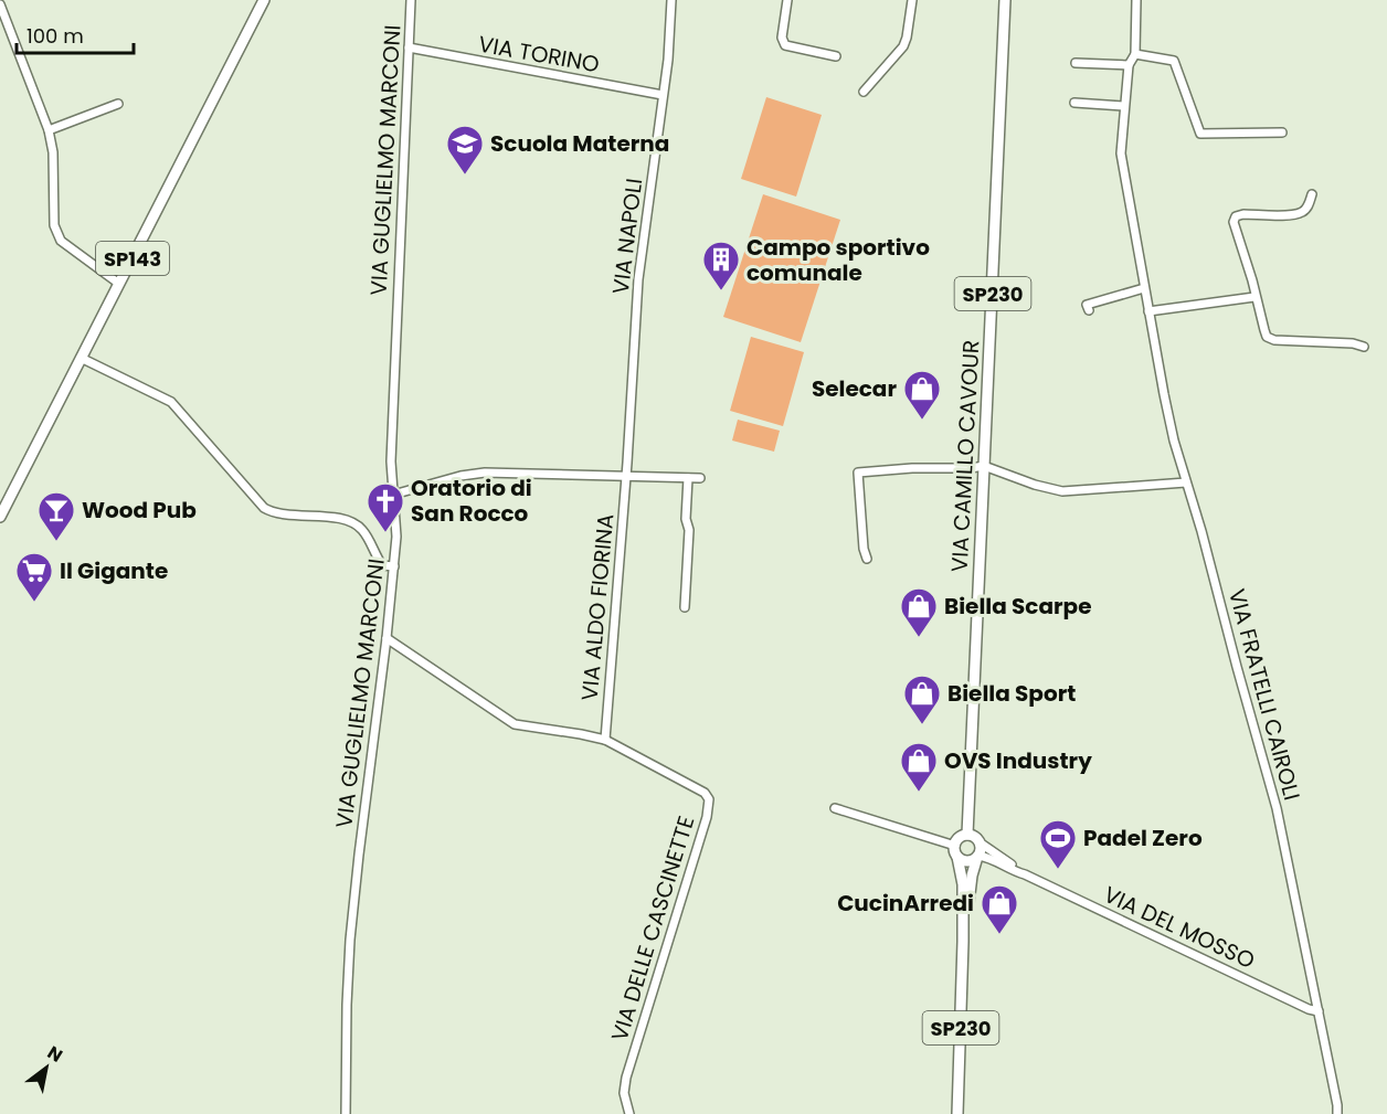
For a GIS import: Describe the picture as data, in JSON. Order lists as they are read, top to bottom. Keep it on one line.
{"streets":{"main road":["SP143","SP230","VIA CAMILLO CAVOUR"],"street":["VIA TORINO","VIA GUGLIELMO MARCONI","VIA NAPOLI","VIA ALDO FIORINA","VIA FRATELLI CAIROLI","VIA DEL MOSSO","VIA DELLE CASCINETTE"]},"crossings":[["VIA TORINO","VIA GUGLIELMO MARCONI"],["VIA TORINO","VIA NAPOLI"],["VIA GUGLIELMO MARCONI","VIA DELLE CASCINETTE"],["VIA NAPOLI","VIA ALDO FIORINA"],["SP230","VIA CAMILLO CAVOUR"],["SP230","VIA DEL MOSSO"],["VIA CAMILLO CAVOUR","VIA DEL MOSSO"],["VIA ALDO FIORINA","VIA DELLE CASCINETTE"],["VIA FRATELLI CAIROLI","VIA DEL MOSSO"]],"places":{"school or university":["Scuola Materna"],"building":["Campo sportivo comunale"],"shop":["Selecar","Biella Scarpe","Biella Sport","OVS Industry","CucinArredi"],"church":["Oratorio di San Rocco"],"bar":["Wood Pub"],"supermarket":["Il Gigante"],"sports":["Padel Zero"]},"scale_bar":"100 m","north":"top right"}
